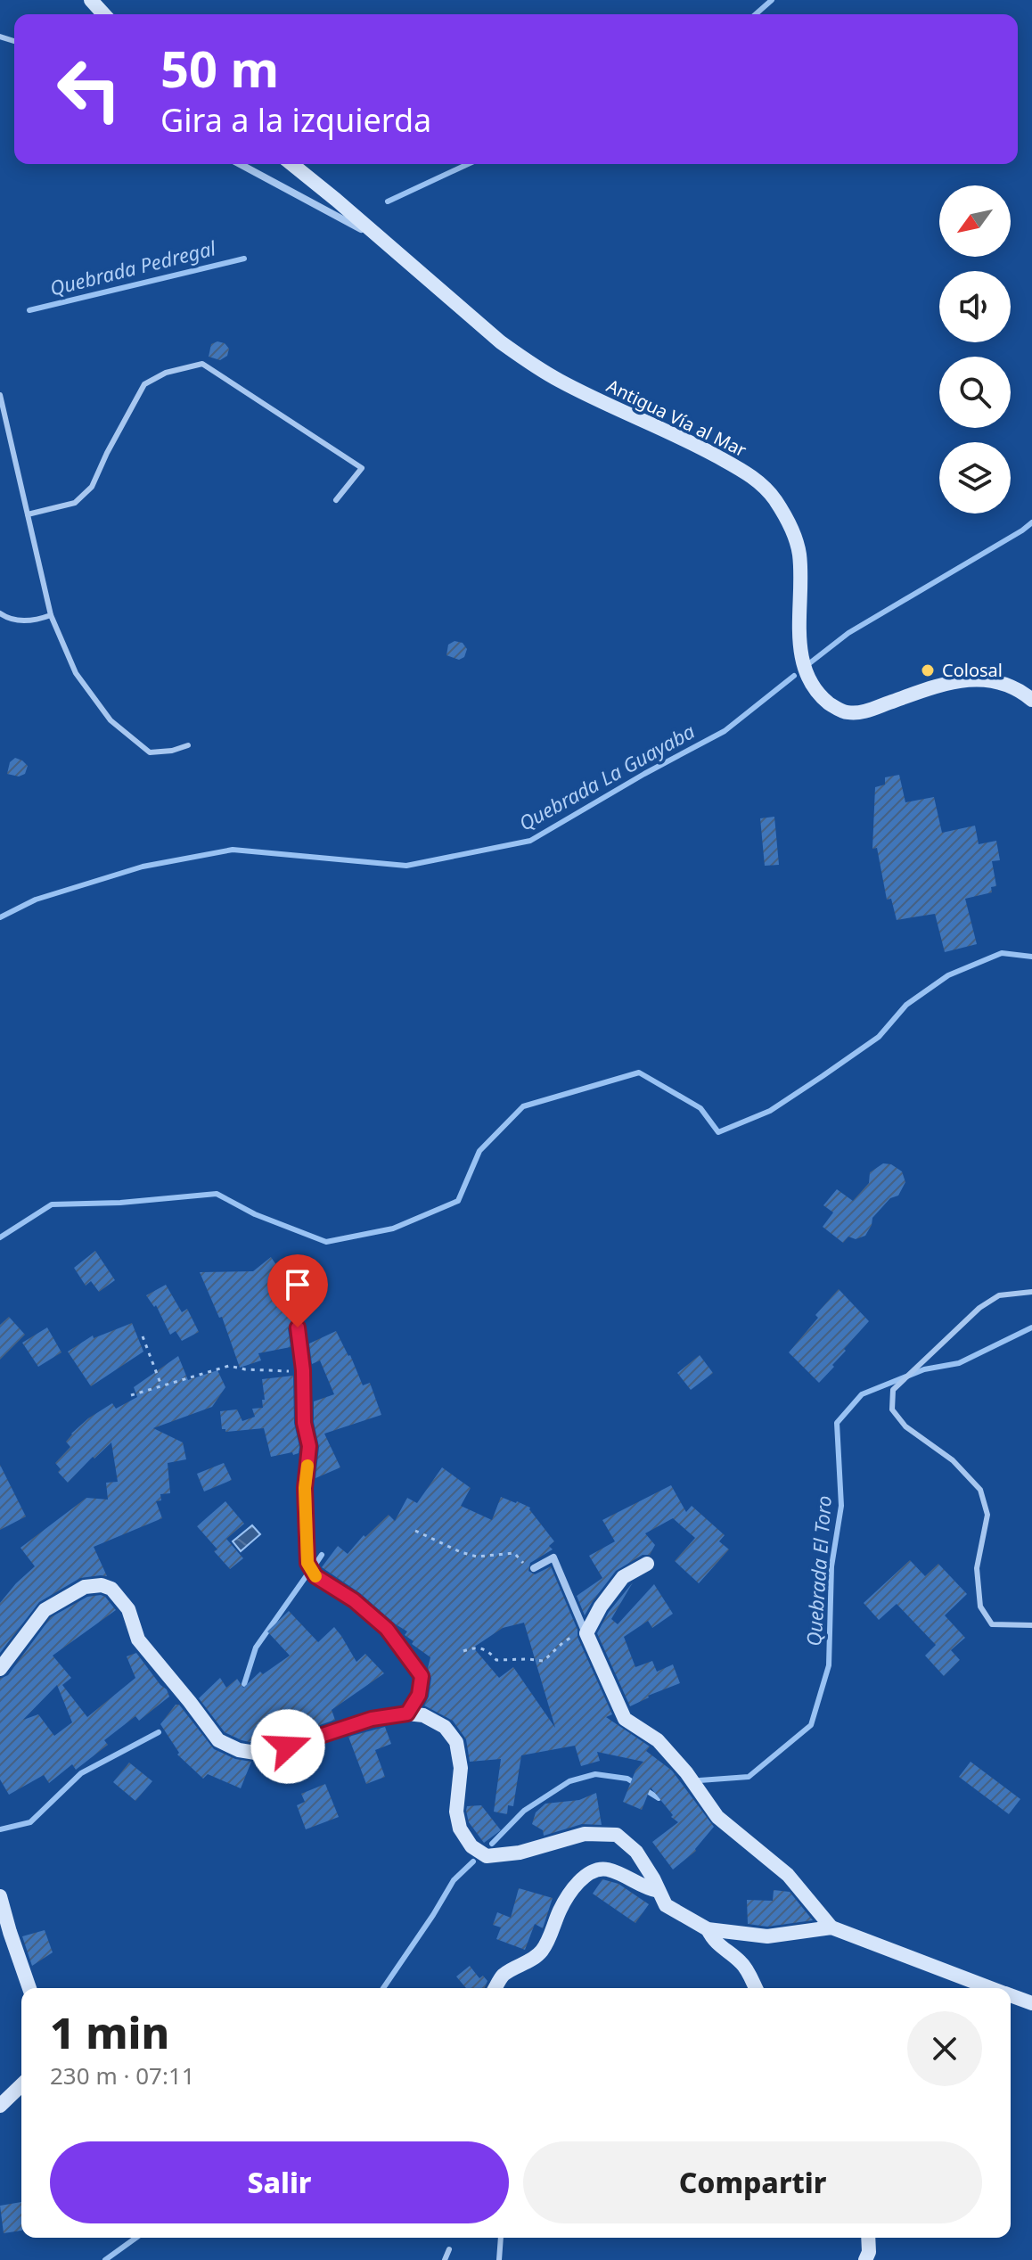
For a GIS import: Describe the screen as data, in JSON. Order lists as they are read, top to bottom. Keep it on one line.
{"streets":{"street":["Antigua Vía al Mar"]},"water":["Quebrada Pedregal","Quebrada La Guayaba","Quebrada El Toro"],"places":["Colosal"],"north":"bottom left","page":{"turn":["50 m","Gira a la izquierda"],"heading":["1 min","230 m · 07:11"],"buttons":["Salir","Compartir"]}}
